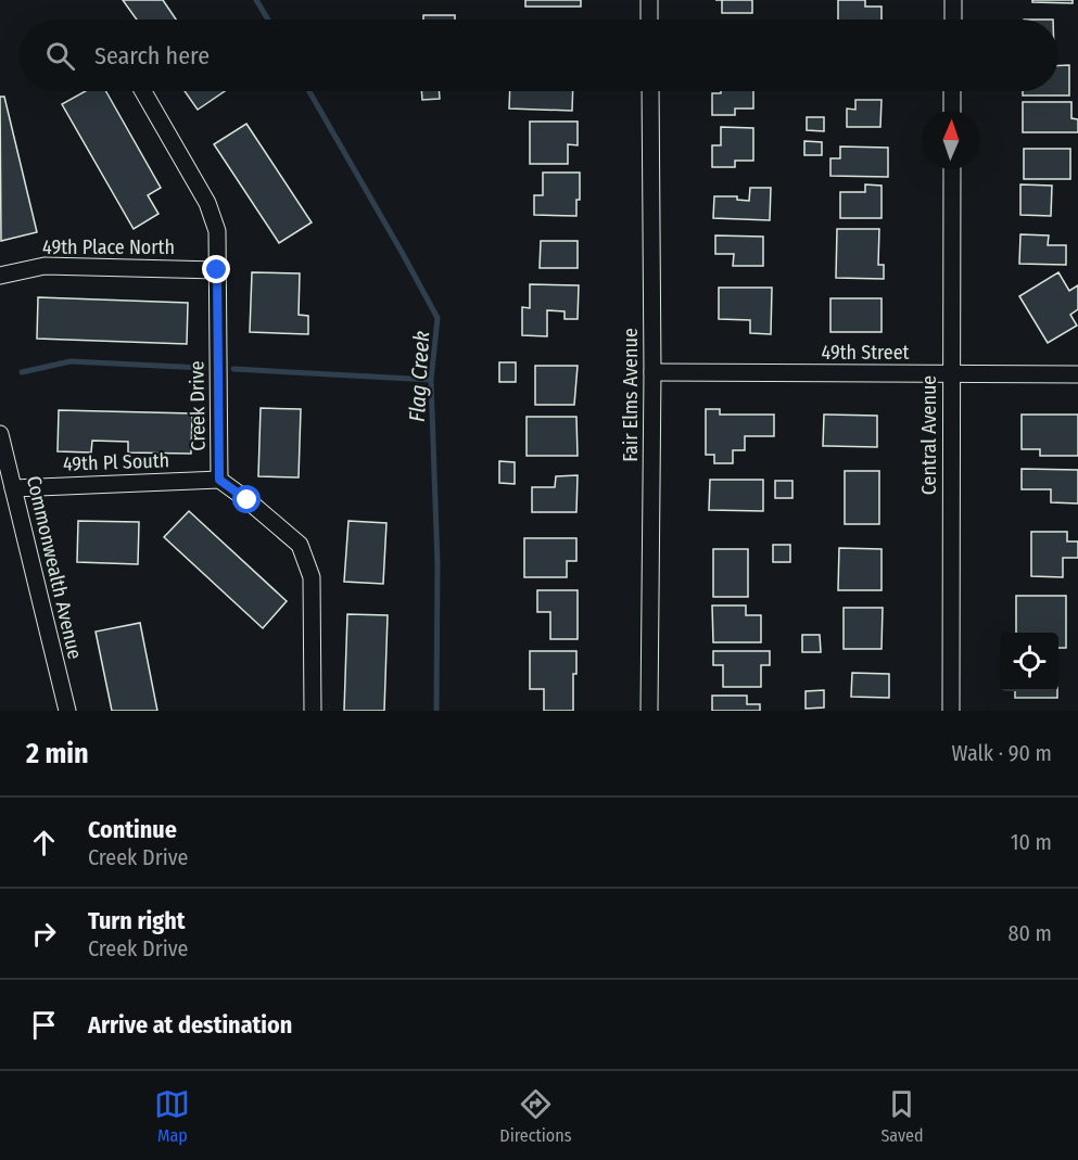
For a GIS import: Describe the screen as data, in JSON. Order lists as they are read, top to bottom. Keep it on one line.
{"streets":{"street":["49th Place North","49th Street","Fair Elms Avenue","Creek Drive","Central Avenue","49th Pl South","Commonwealth Avenue"]},"crossings":[["49th Place North","Creek Drive"],["49th Street","Fair Elms Avenue"],["49th Street","Central Avenue"],["Creek Drive","49th Pl South"],["49th Pl South","Commonwealth Avenue"]],"water":["Flag Creek"],"north":"top","page":{"search":"Search here","heading":["2 min","Walk · 90 m"],"list":[["Continue","Creek Drive","10 m"],["Turn right","Creek Drive","80 m"],"Arrive at destination"],"nav":["Map","Directions","Saved"]}}
